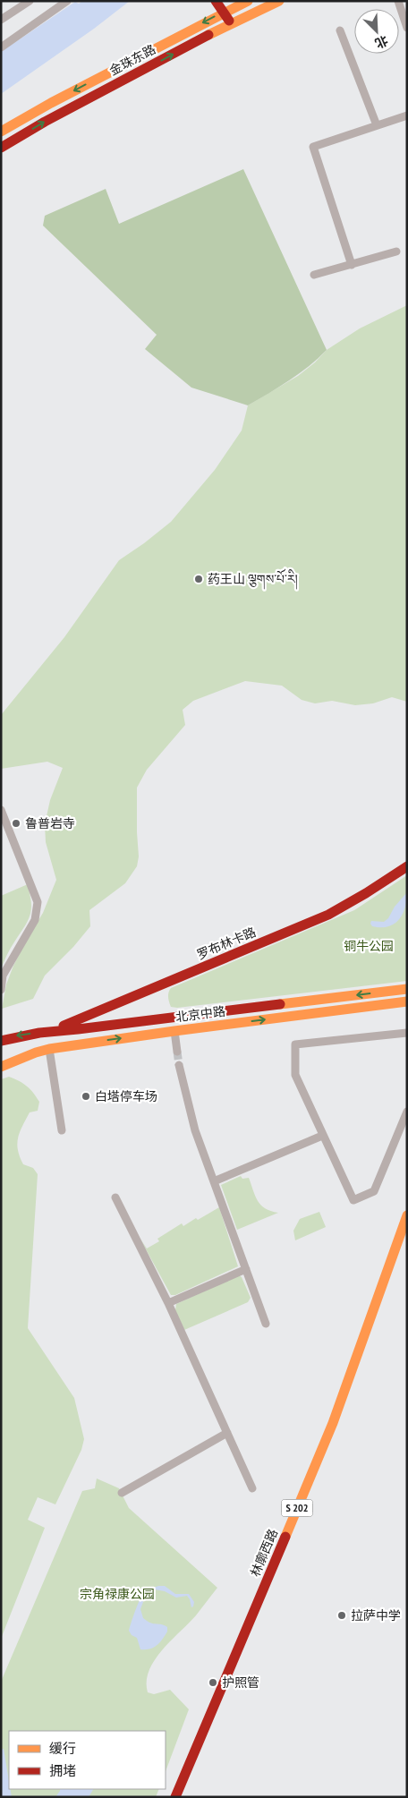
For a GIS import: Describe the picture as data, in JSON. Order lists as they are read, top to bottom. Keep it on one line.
{"streets":{"main road":["金珠东路","罗布林卡路","北京中路","S 202","林廓西路"]},"crossings":[["罗布林卡路","北京中路"]],"parks":["铜牛公园","宗角禄康公园"],"places":["药王山 ལྕགས་པོ་རི།","鲁普岩寺","白塔停车场","拉萨中学","护照管"],"legend":["缓行","拥堵"],"north":"bottom right"}
